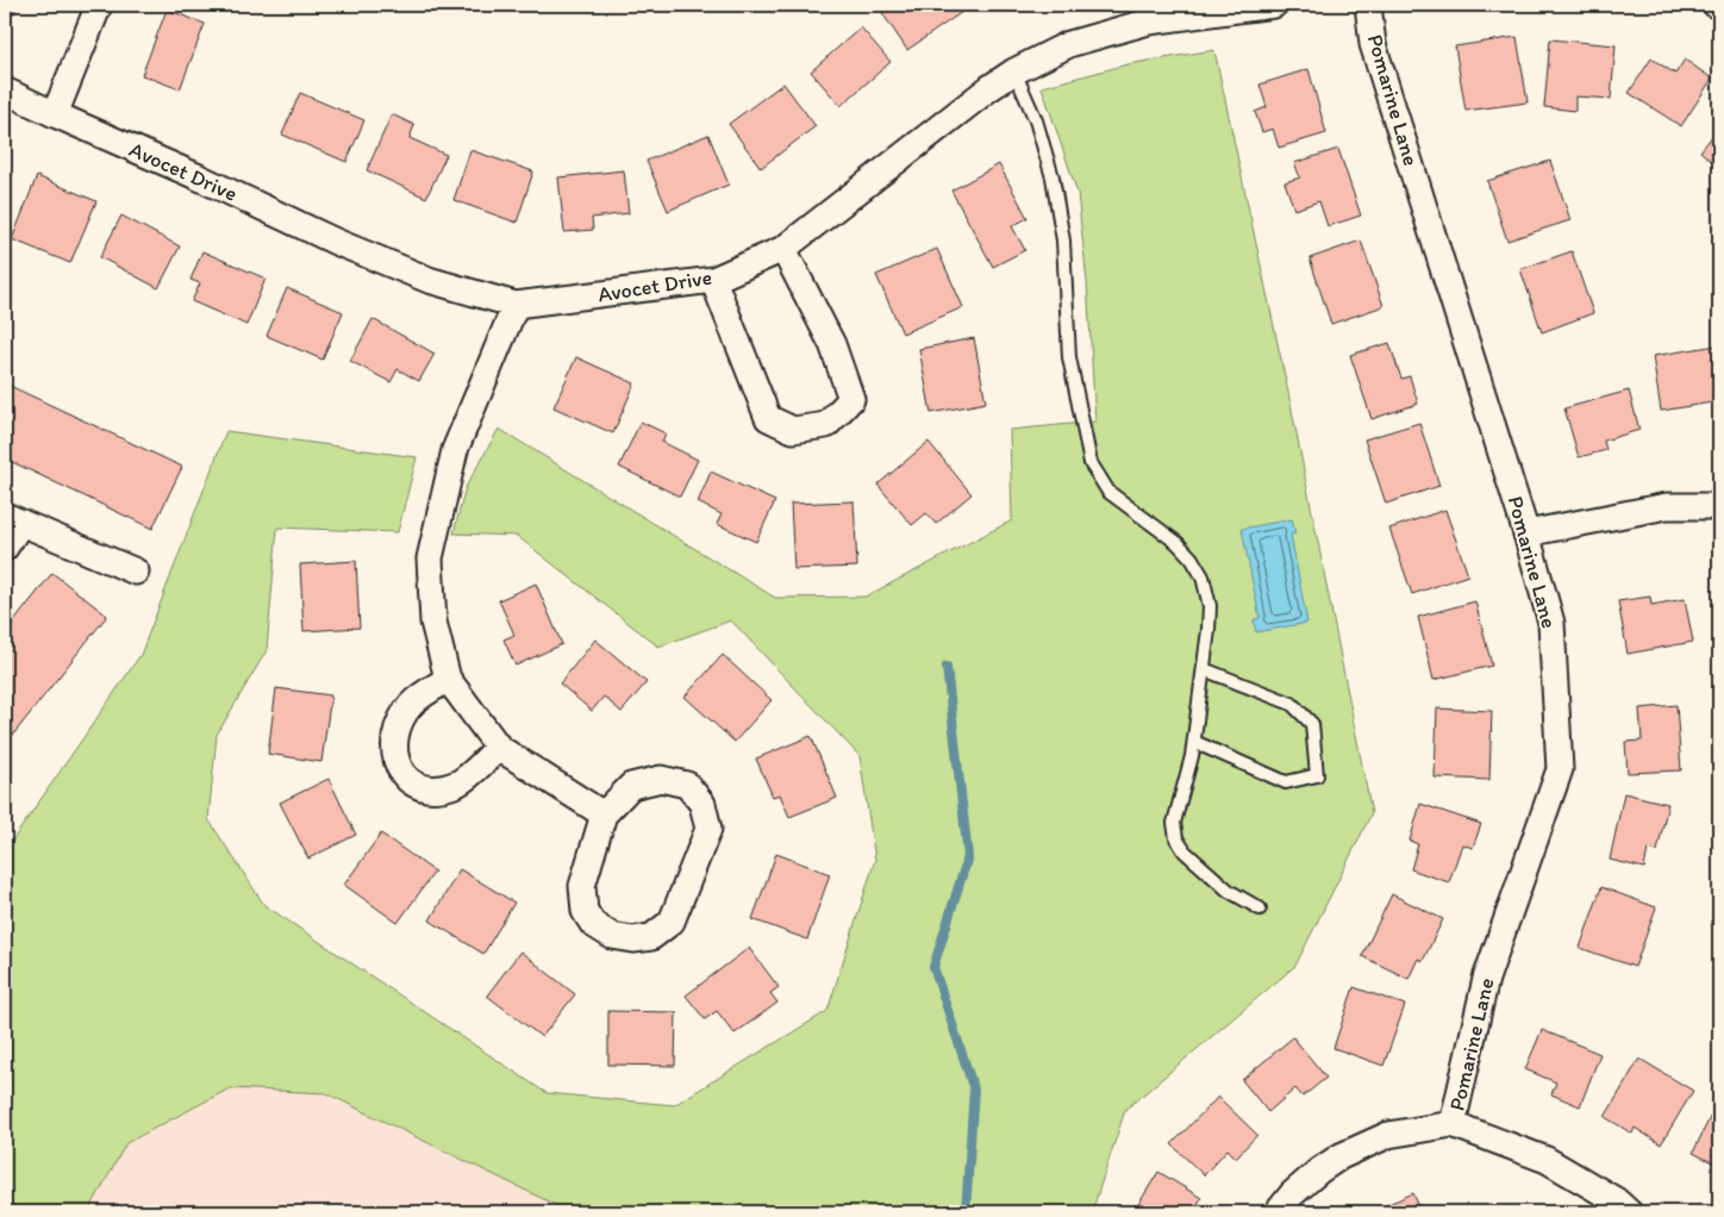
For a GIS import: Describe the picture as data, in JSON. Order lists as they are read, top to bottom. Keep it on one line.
{"streets":{"street":["Pomarine Lane","Avocet Drive"]}}
